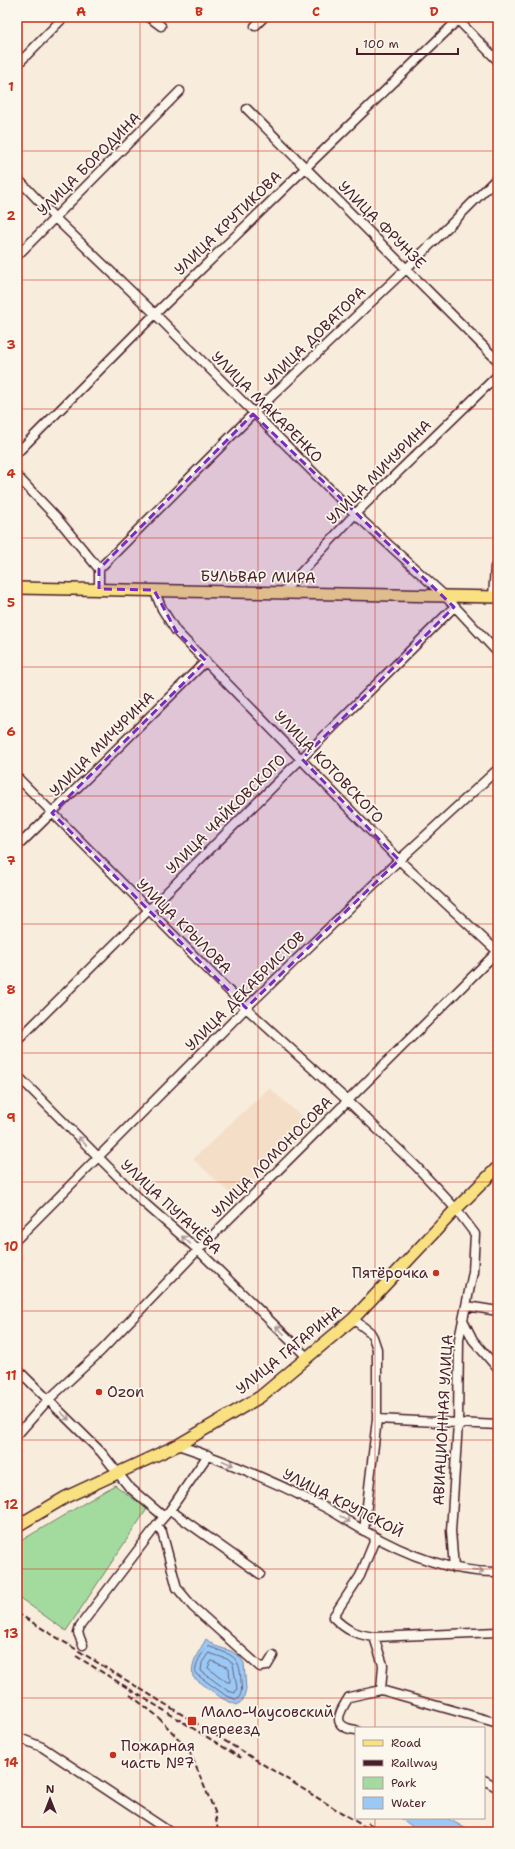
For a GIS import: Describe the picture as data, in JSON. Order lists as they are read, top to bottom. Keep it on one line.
{"streets":{"main road":["БУЛЬВАР МИРА","УЛИЦА ГАГАРИНА"],"street":["УЛИЦА БОРОДИНА","УЛИЦА КРУТИКОВА","УЛИЦА ФРУНЗЕ","УЛИЦА ДОВАТОРА","УЛИЦА МАКАРЕНКО","УЛИЦА МИЧУРИНА","УЛИЦА КОТОВСКОГО","УЛИЦА ЧАЙКОВСКОГО","УЛИЦА КРЫЛОВА","УЛИЦА ДЕКАБРИСТОВ","УЛИЦА ЛОМОНОСОВА","УЛИЦА ПУГАЧЁВА","АВИАЦИОННАЯ УЛИЦА","УЛИЦА КРУПСКОЙ"]},"crossings":[["УЛИЦА БОРОДИНА","УЛИЦА МАКАРЕНКО"],["УЛИЦА КРУТИКОВА","УЛИЦА ФРУНЗЕ"],["УЛИЦА КРУТИКОВА","УЛИЦА МАКАРЕНКО"],["УЛИЦА ФРУНЗЕ","УЛИЦА ДОВАТОРА"],["УЛИЦА ДОВАТОРА","УЛИЦА МАКАРЕНКО"],["УЛИЦА МАКАРЕНКО","УЛИЦА МИЧУРИНА"],["УЛИЦА МАКАРЕНКО","БУЛЬВАР МИРА"],["УЛИЦА МАКАРЕНКО","УЛИЦА ЧАЙКОВСКОГО"],["УЛИЦА МИЧУРИНА","БУЛЬВАР МИРА"],["УЛИЦА МИЧУРИНА","УЛИЦА КОТОВСКОГО"],["УЛИЦА МИЧУРИНА","УЛИЦА КРЫЛОВА"],["БУЛЬВАР МИРА","УЛИЦА КОТОВСКОГО"],["УЛИЦА КОТОВСКОГО","УЛИЦА ЧАЙКОВСКОГО"],["УЛИЦА КОТОВСКОГО","УЛИЦА ДЕКАБРИСТОВ"],["УЛИЦА КОТОВСКОГО","УЛИЦА ЛОМОНОСОВА"],["УЛИЦА ЧАЙКОВСКОГО","УЛИЦА КРЫЛОВА"],["УЛИЦА КРЫЛОВА","УЛИЦА ДЕКАБРИСТОВ"],["УЛИЦА КРЫЛОВА","УЛИЦА ЛОМОНОСОВА"],["УЛИЦА КРЫЛОВА","УЛИЦА ГАГАРИНА"],["УЛИЦА КРЫЛОВА","АВИАЦИОННАЯ УЛИЦА"],["УЛИЦА ДЕКАБРИСТОВ","УЛИЦА ПУГАЧЁВА"],["УЛИЦА ЛОМОНОСОВА","УЛИЦА ПУГАЧЁВА"],["УЛИЦА ПУГАЧЁВА","УЛИЦА ГАГАРИНА"],["УЛИЦА ГАГАРИНА","АВИАЦИОННАЯ УЛИЦА"],["УЛИЦА ГАГАРИНА","УЛИЦА КРУПСКОЙ"],["АВИАЦИОННАЯ УЛИЦА","УЛИЦА КРУПСКОЙ"]],"one_way":["УЛИЦА ПУГАЧЁВА","УЛИЦА КРУПСКОЙ"],"places":{"other":["Пятёрочка","Ozon","Пожарная часть №7"],"transit":["Мало-Чаусовский переезд"]},"legend":["Road","Railway","Park","Water"],"scale_bar":"100 m","north":"top","grid":{"columns":["A","B","C","D"],"rows":["1","2","3","4","5","6","7","8","9","10","11","12","13","14"]}}
